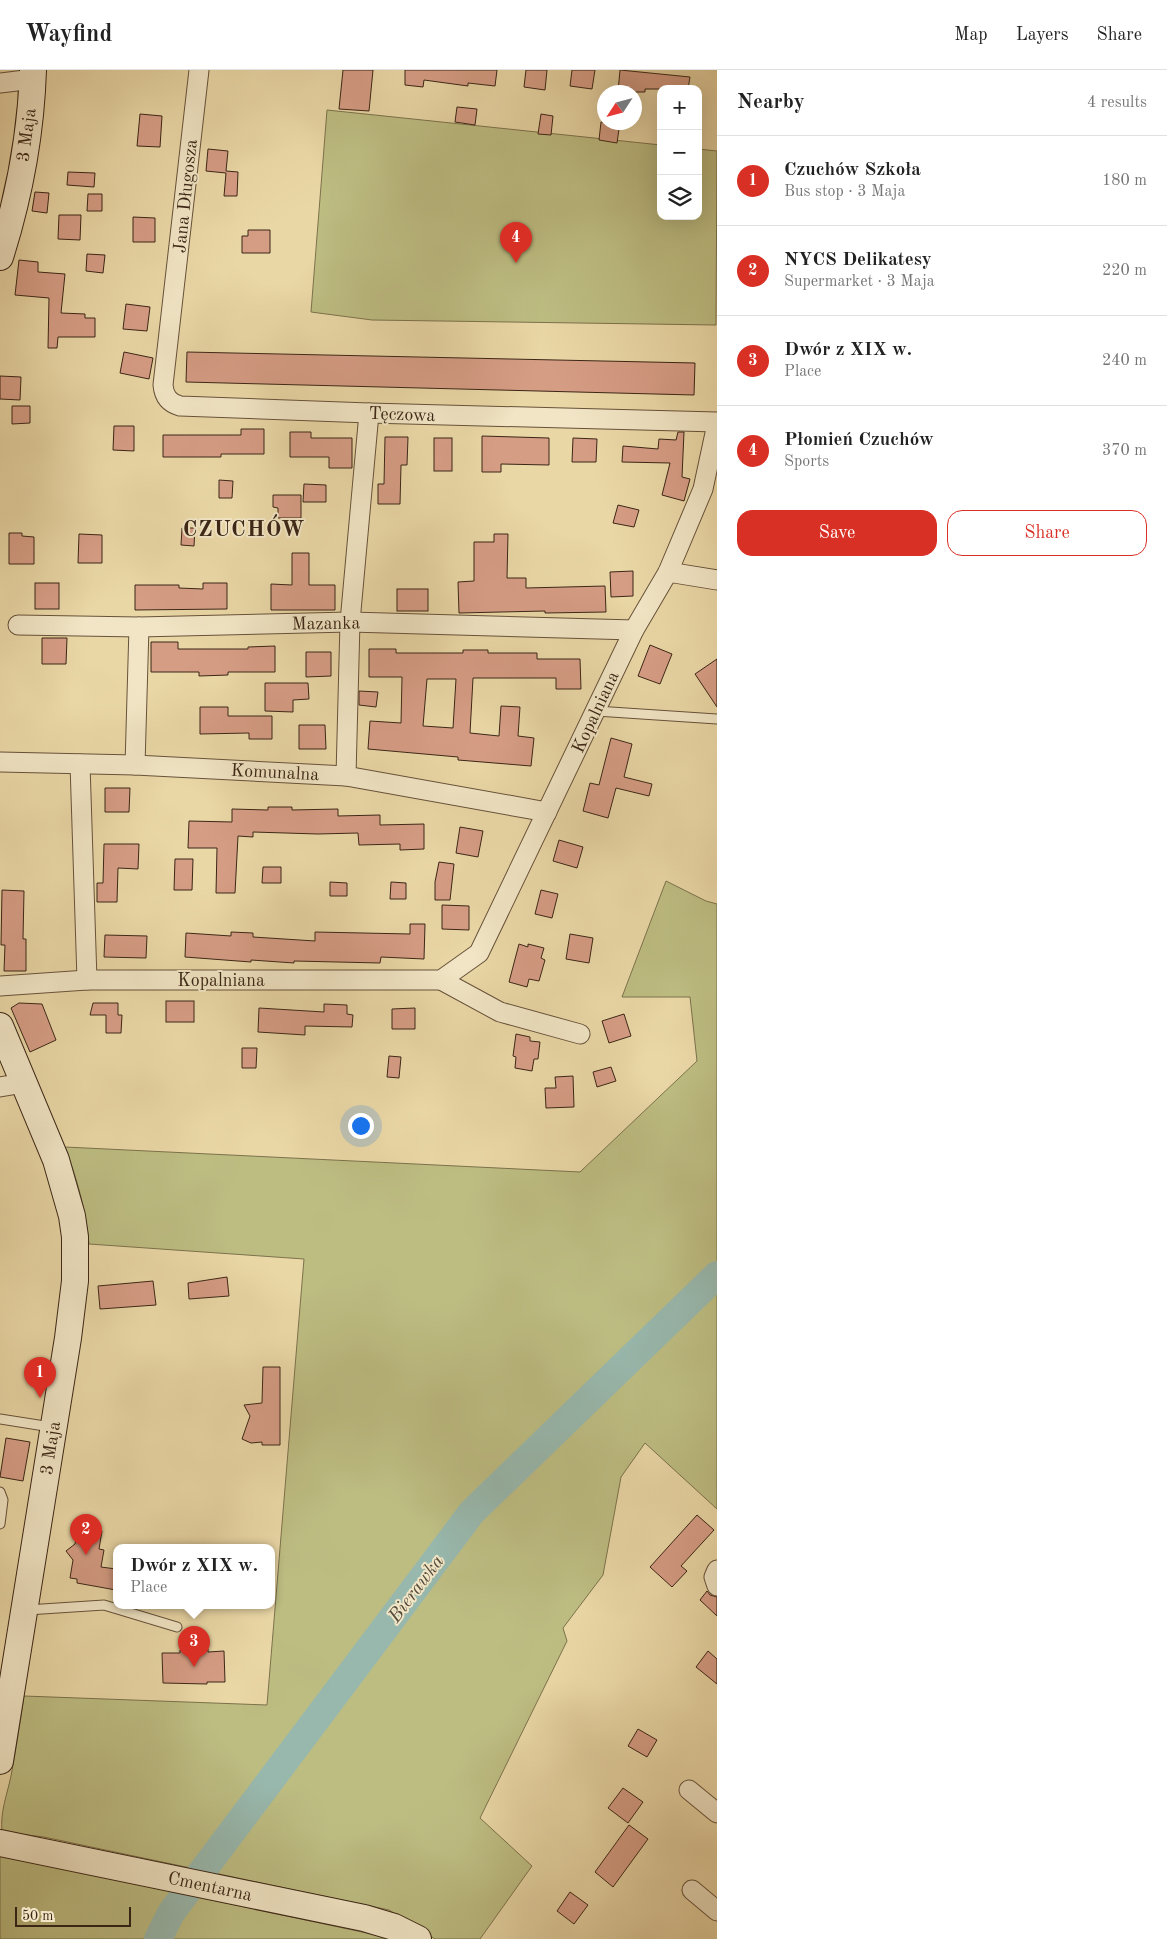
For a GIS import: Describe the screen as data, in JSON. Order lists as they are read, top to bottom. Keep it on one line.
{"streets":{"main road":["3 Maja","Cmentarna"],"street":["Jana Długosza","Tęczowa","Mazanka","Kopalniana","Komunalna"]},"crossings":[["Jana Długosza","Tęczowa"],["Tęczowa","Kopalniana"],["Mazanka","Kopalniana"],["Kopalniana","Komunalna"]],"districts":["CZUCHÓW"],"water":["Bierawka"],"scale_bar":"50 m","north":"bottom left","page":{"header":"Wayfind","nav":["Map","Layers","Share"],"heading":["Nearby","4 results"],"map_buttons":["+","−"],"list":[{"mark":"1","name":"Czuchów Szkoła","note":"Bus stop · 3 Maja","value":"180 m"},{"mark":"2","name":"NYCS Delikatesy","note":"Supermarket · 3 Maja","value":"220 m"},{"mark":"3","name":"Dwór z XIX w.","note":"Place","value":"240 m"},{"mark":"4","name":"Płomień Czuchów","note":"Sports","value":"370 m"}],"pins":["4","1","2","3"],"buttons":["Save","Share"],"popup":["Dwór z XIX w.","Place"],"scale":"50 m"}}
